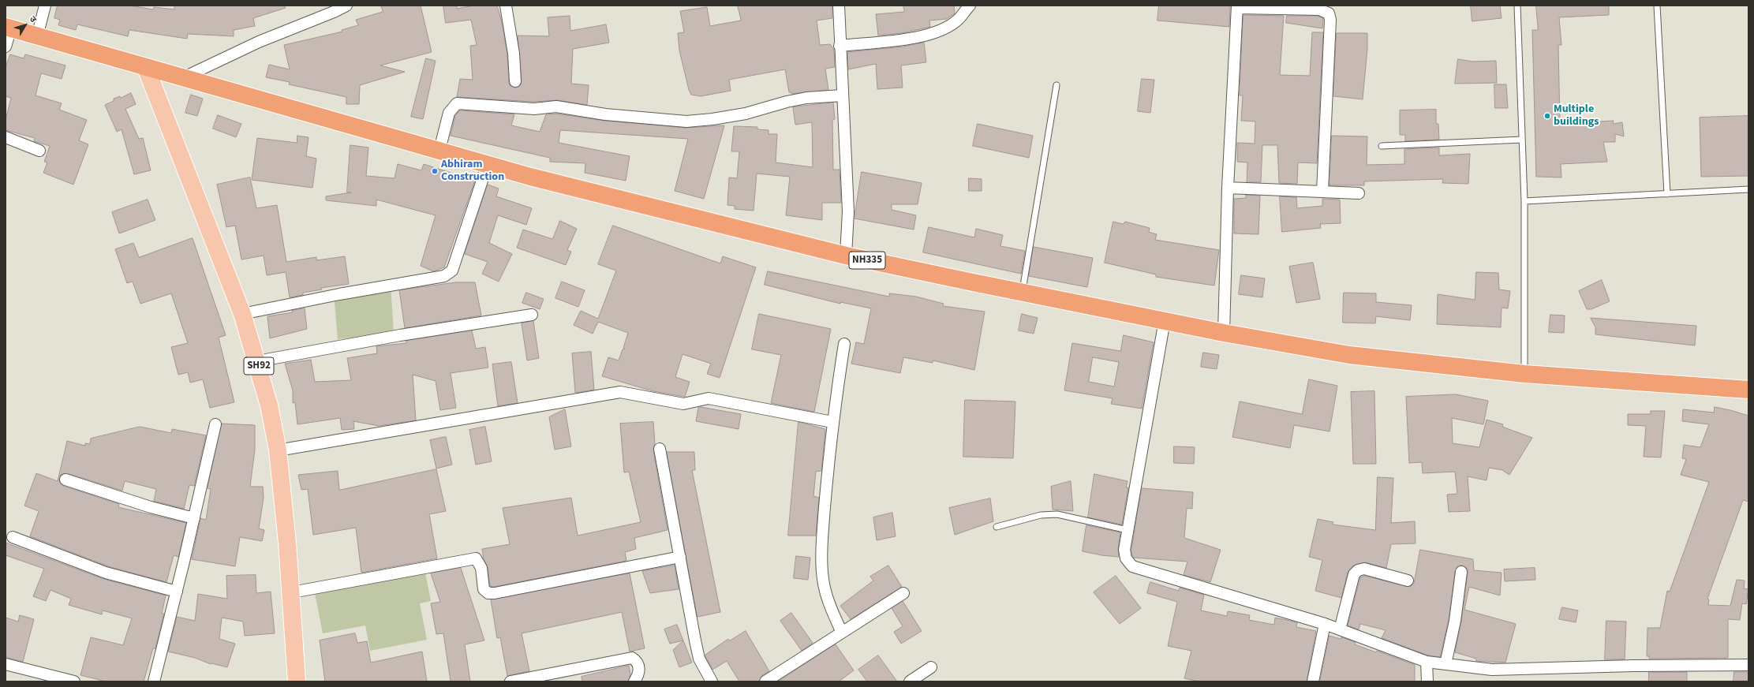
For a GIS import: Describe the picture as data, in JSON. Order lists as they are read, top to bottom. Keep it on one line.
{"streets":{"highway":["NH335"],"main road":["SH92"]},"crossings":[["NH335","SH92"]],"places":["Multiple buildings","Abhiram Construction"],"north":"top right"}
